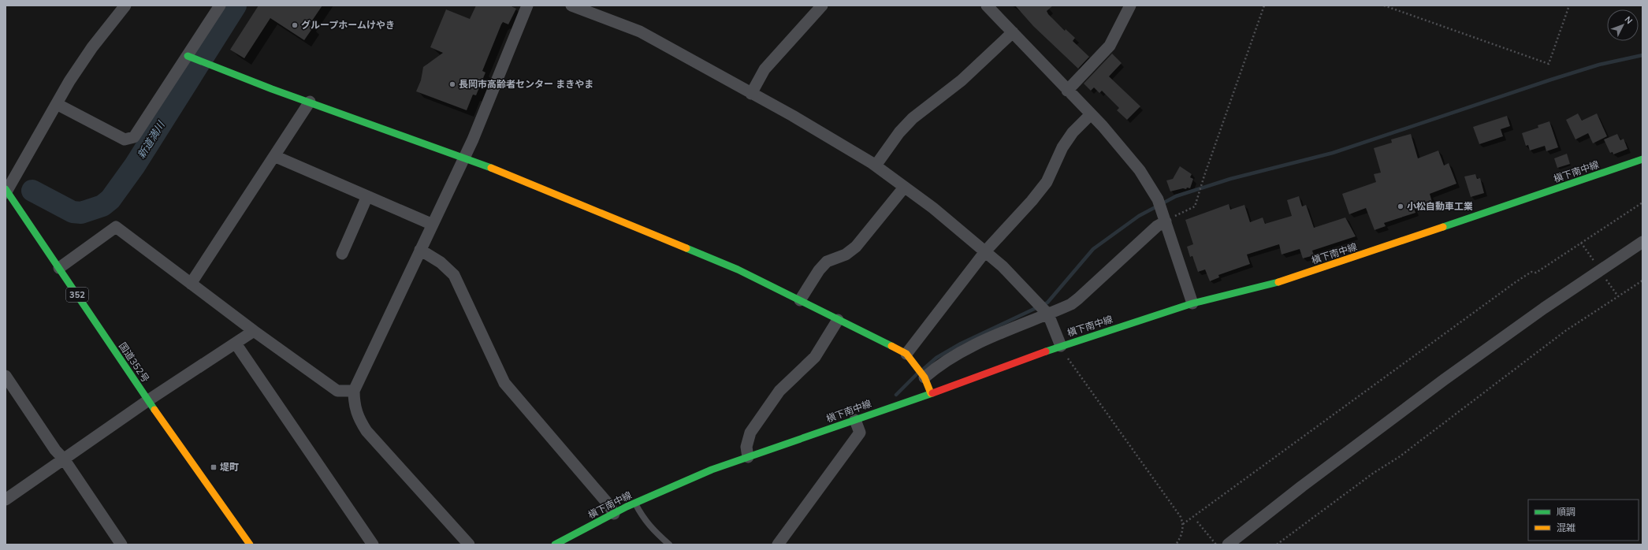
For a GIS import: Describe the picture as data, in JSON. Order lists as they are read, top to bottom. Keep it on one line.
{"streets":{"main road":["槇下南中線","352","国道352号"]},"water":["新道満川"],"places":{"other":["グループホームけやき","長岡市高齢者センター まきやま","小松自動車工業"],"transit":["堤町"]},"legend":["順調","混雑"],"north":"top right"}
